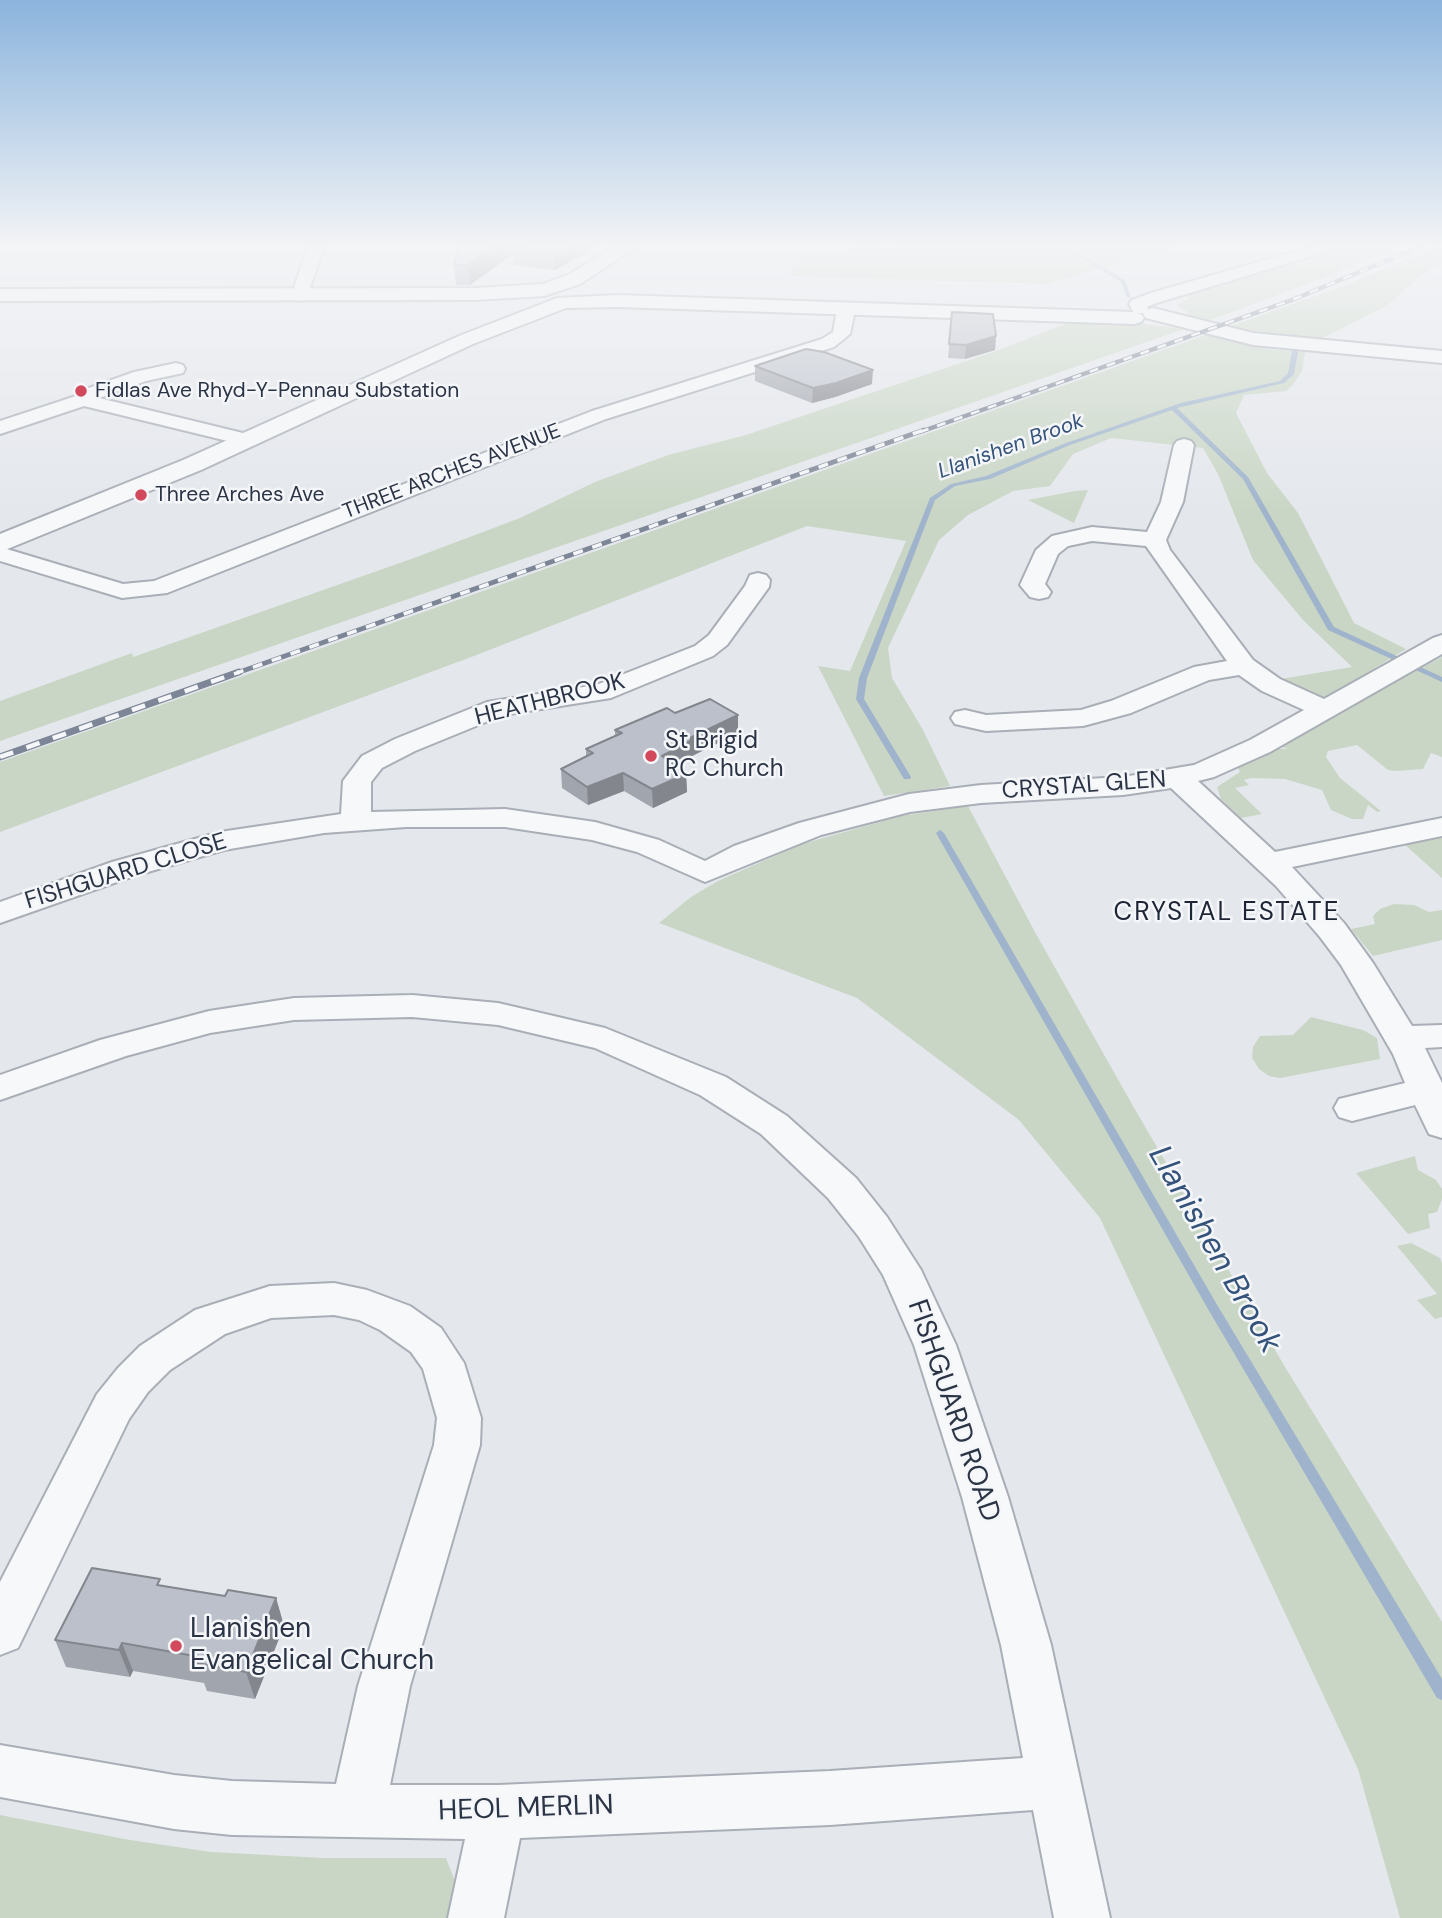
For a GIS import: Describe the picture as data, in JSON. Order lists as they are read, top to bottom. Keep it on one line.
{"streets":{"street":["THREE ARCHES AVENUE","HEATHBROOK","CRYSTAL GLEN","FISHGUARD CLOSE","FISHGUARD ROAD","HEOL MERLIN"]},"crossings":[["HEATHBROOK","FISHGUARD CLOSE"],["CRYSTAL GLEN","FISHGUARD CLOSE"],["FISHGUARD ROAD","HEOL MERLIN"]],"districts":["CRYSTAL ESTATE"],"water":["Llanishen Brook"],"places":["Fidlas Ave Rhyd-Y-Pennau Substation","Three Arches Ave","St Brigid RC Church","Llanishen Evangelical Church"]}
